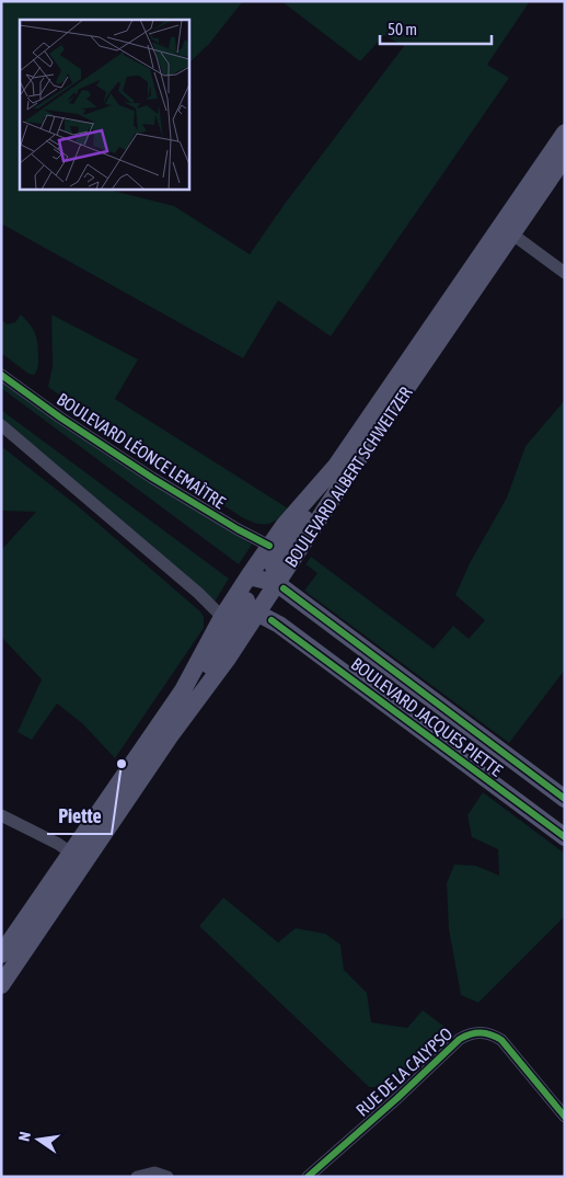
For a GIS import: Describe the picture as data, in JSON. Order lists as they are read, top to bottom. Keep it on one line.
{"streets":{"main road":["BOULEVARD ALBERT SCHWEITZER","BOULEVARD JACQUES PIETTE"],"street":["BOULEVARD LÉONCE LEMAÎTRE","RUE DE LA CALYPSO"]},"crossings":[["BOULEVARD LÉONCE LEMAÎTRE","BOULEVARD ALBERT SCHWEITZER"],["BOULEVARD LÉONCE LEMAÎTRE","BOULEVARD JACQUES PIETTE"],["BOULEVARD ALBERT SCHWEITZER","BOULEVARD JACQUES PIETTE"]],"places":["Piette"],"scale_bar":"50 m","north":"left"}
